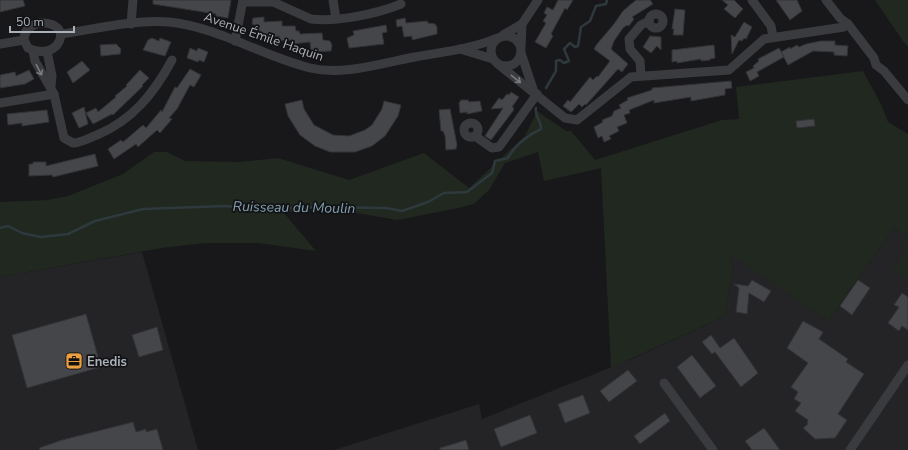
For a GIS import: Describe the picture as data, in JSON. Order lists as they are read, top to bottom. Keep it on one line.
{"streets":{"street":["Avenue Émile Haquin"]},"water":["Ruisseau du Moulin"],"places":{"office":["Enedis"]},"scale_bar":"50 m"}
